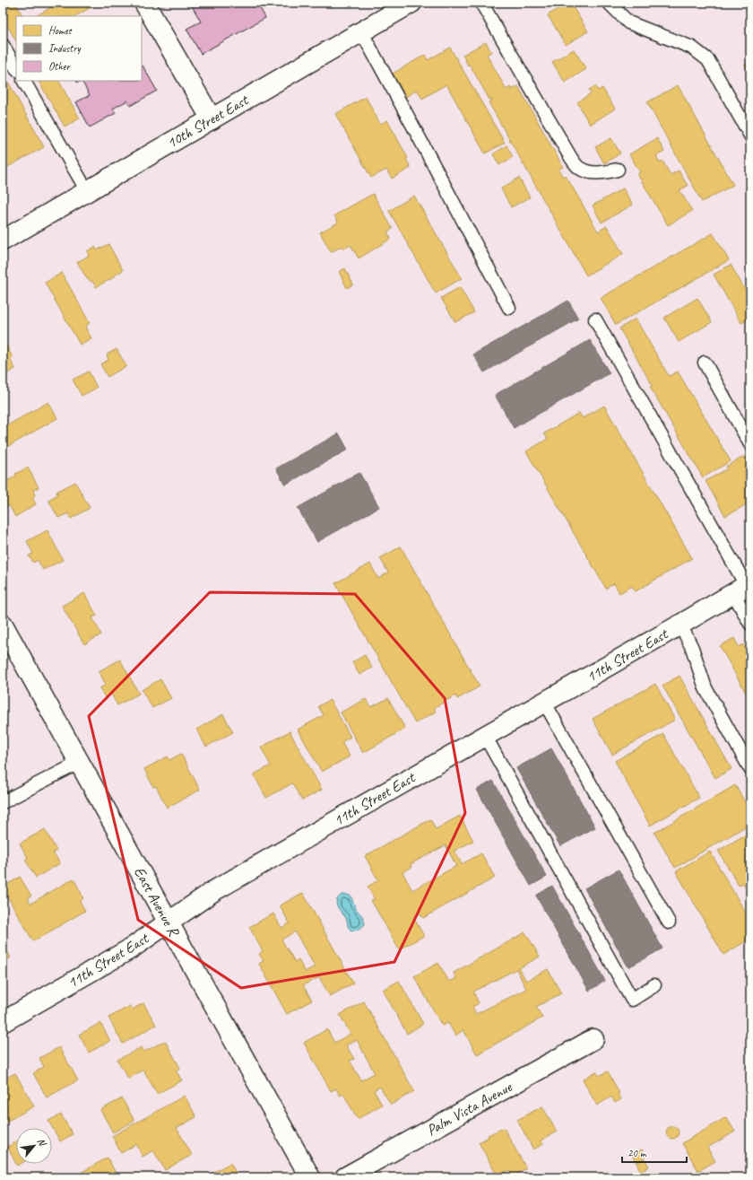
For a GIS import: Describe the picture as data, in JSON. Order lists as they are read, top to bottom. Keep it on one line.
{"streets":{"street":["10th Street East","11th Street East","East Avenue R","Palm Vista Avenue"]},"crossings":[["11th Street East","East Avenue R"]],"legend":["Homes","Industry","Other"],"scale_bar":"20 m","north":"top right"}
